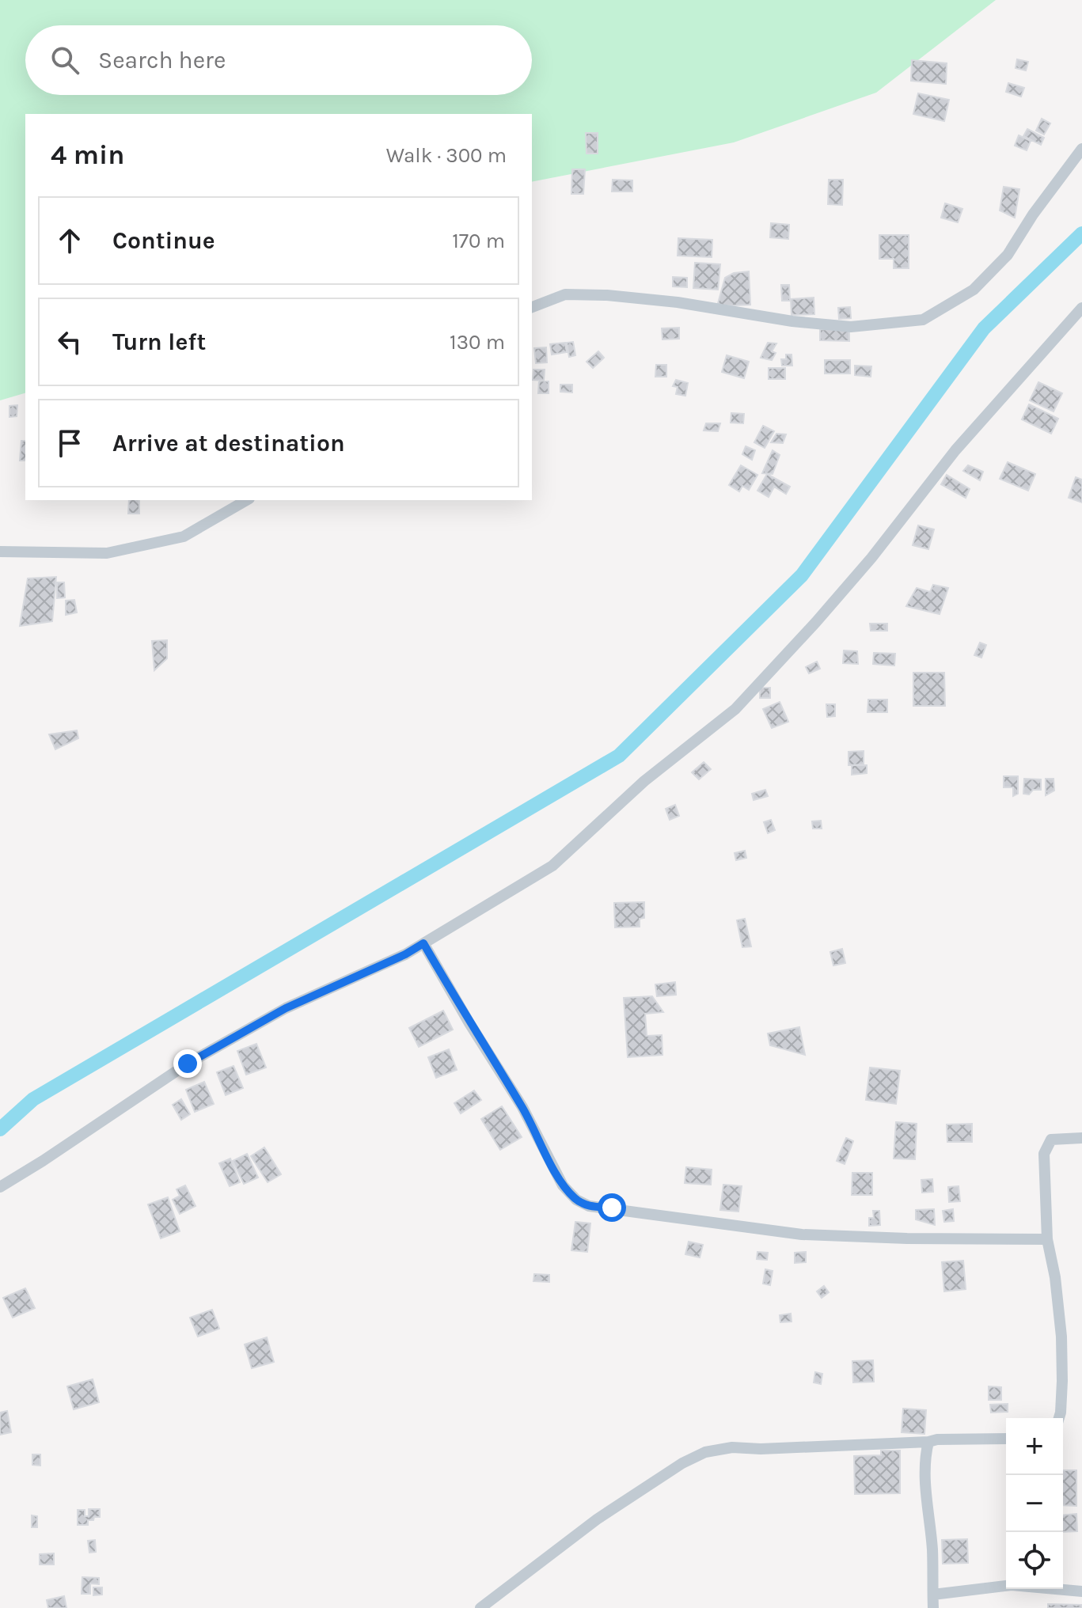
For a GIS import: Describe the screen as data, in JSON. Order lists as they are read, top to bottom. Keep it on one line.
{"page":{"search":"Search here","heading":["4 min","Walk · 300 m"],"list":[["Continue","170 m"],["Turn left","130 m"],"Arrive at destination"],"map_buttons":["+","−"]}}
